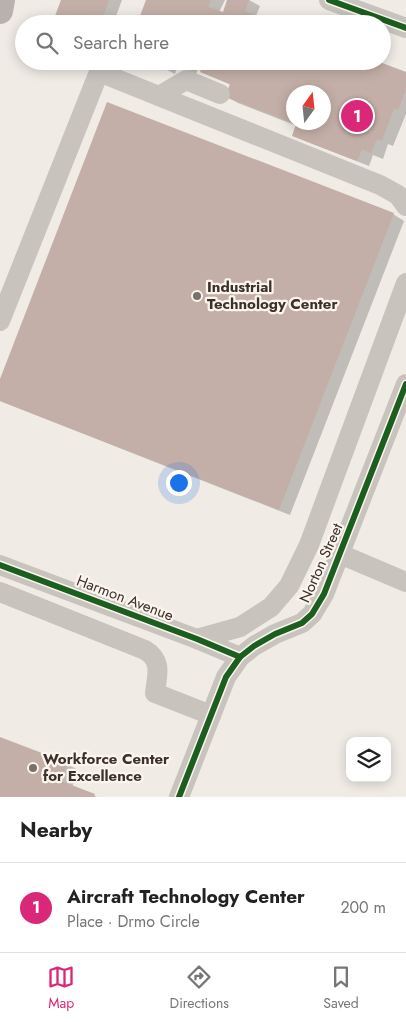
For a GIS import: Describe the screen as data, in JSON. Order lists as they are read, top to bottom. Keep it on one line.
{"streets":{"street":["Norton Street","Harmon Avenue"]},"crossings":[["Norton Street","Harmon Avenue"]],"places":["Industrial Technology Center","Workforce Center for Excellence"],"north":"top","page":{"search":"Search here","pins":"1","heading":"Nearby","list":[{"mark":"1","name":"Aircraft Technology Center","note":"Place · Drmo Circle","value":"200 m"}],"nav":["Map","Directions","Saved"]}}
